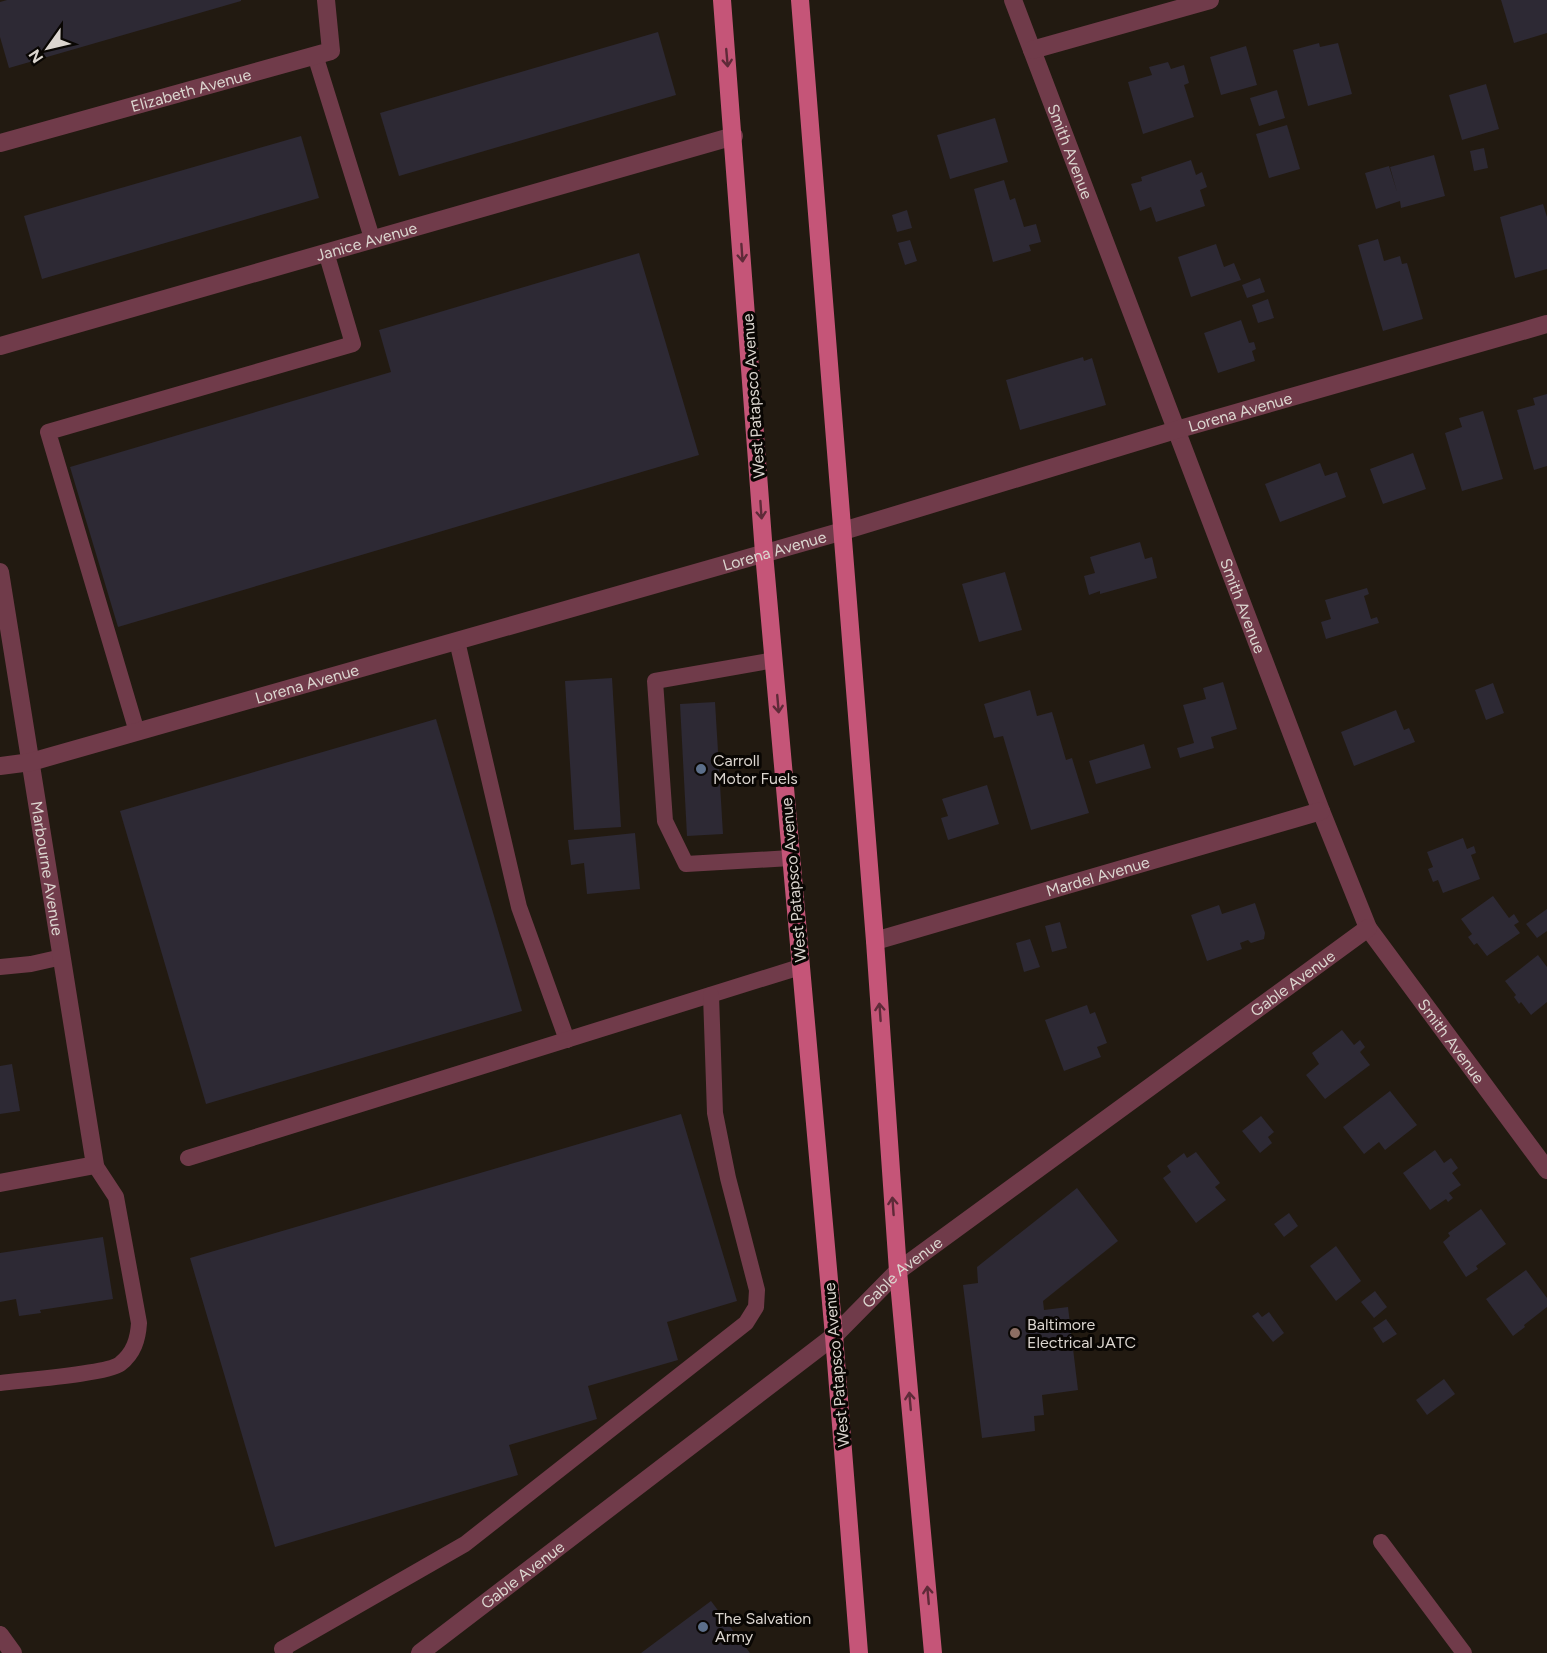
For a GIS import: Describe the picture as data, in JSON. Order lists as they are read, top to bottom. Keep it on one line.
{"streets":{"main road":["West Patapsco Avenue"],"street":["Elizabeth Avenue","Smith Avenue","Janice Avenue","Lorena Avenue","Marbourne Avenue","Mardel Avenue","Gable Avenue"]},"crossings":[["Smith Avenue","Lorena Avenue"],["Smith Avenue","Mardel Avenue"],["Smith Avenue","Gable Avenue"],["Janice Avenue","West Patapsco Avenue"],["West Patapsco Avenue","Lorena Avenue"],["West Patapsco Avenue","Gable Avenue"],["Lorena Avenue","Marbourne Avenue"]],"places":["Carroll Motor Fuels","Baltimore Electrical JATC","The Salvation Army"],"north":"bottom left"}
